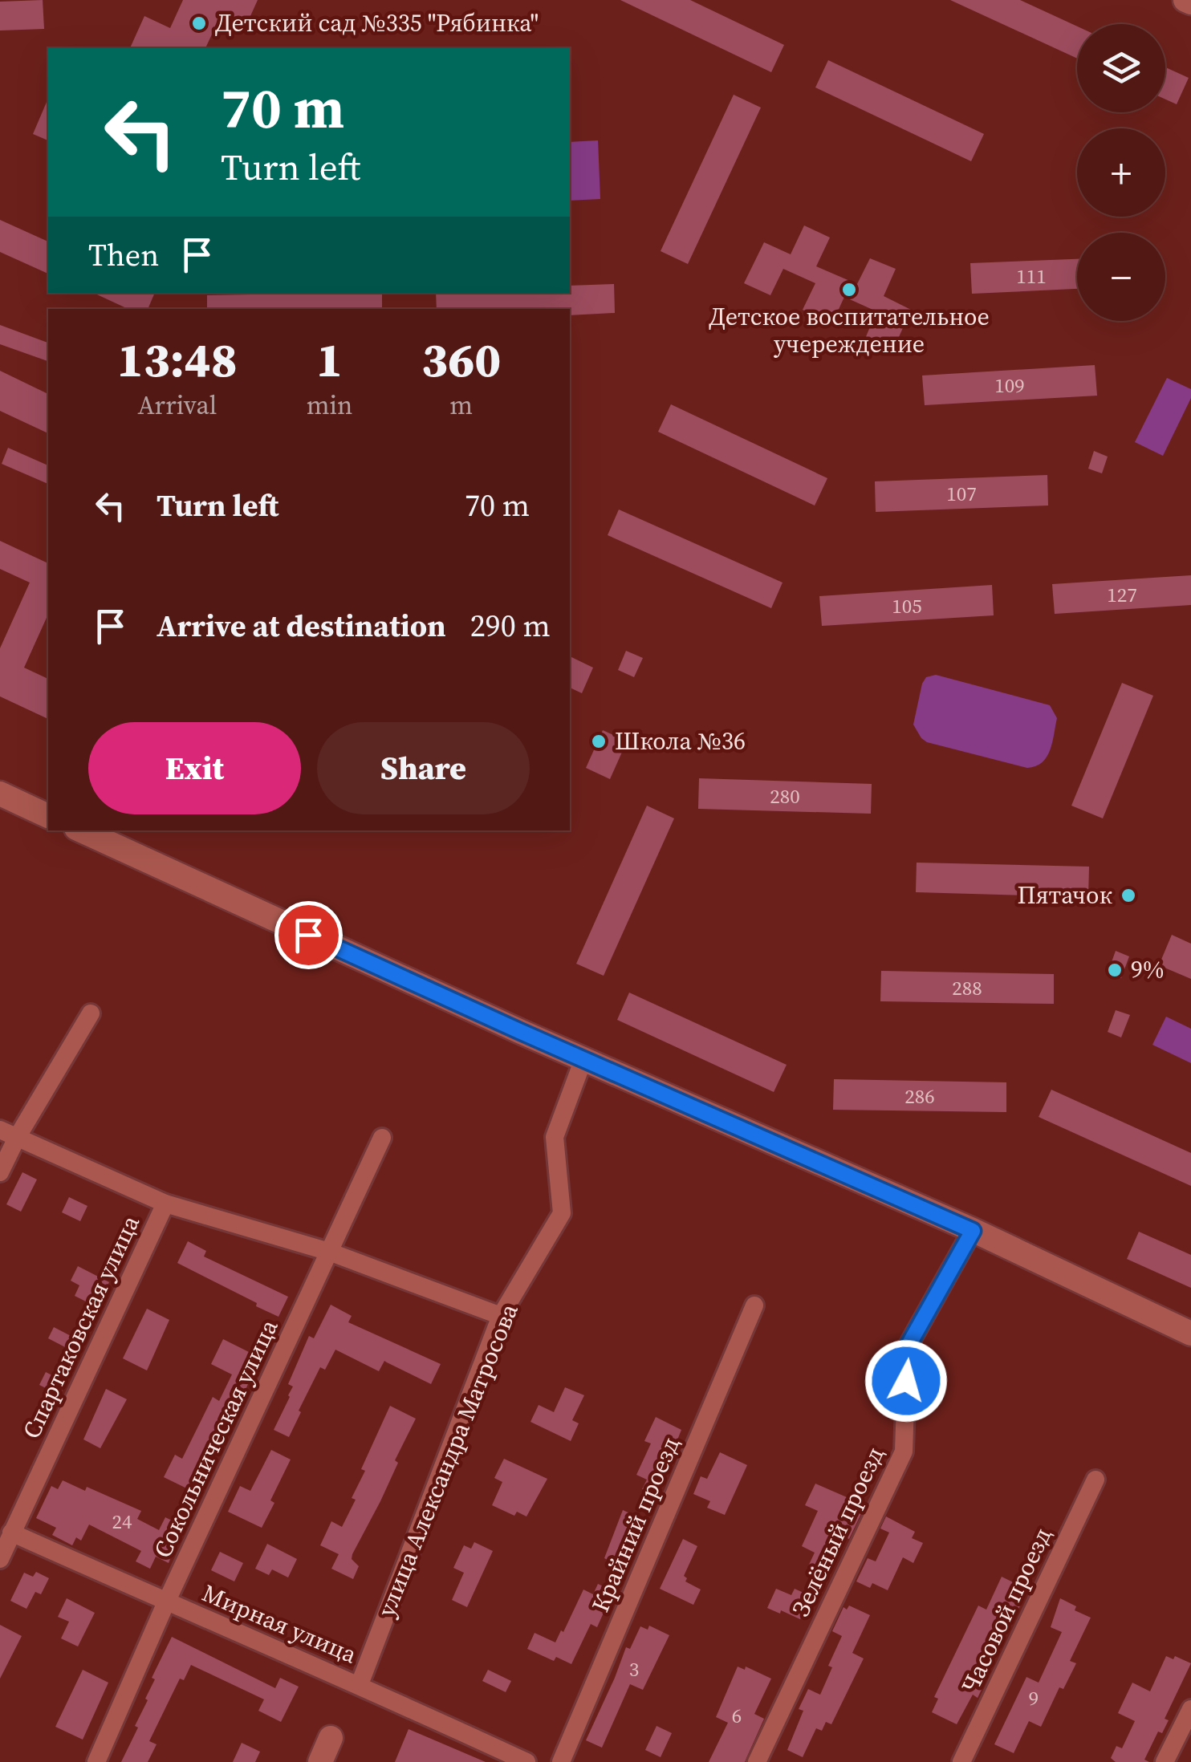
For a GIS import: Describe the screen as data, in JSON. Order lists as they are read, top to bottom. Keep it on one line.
{"streets":{"street":["Спартаковская улица","Сокольническая улица","улица Александра Матросова","Крайний проезд","Зелёный проезд","Часовой проезд","Мирная улица"]},"crossings":[["Спартаковская улица","Мирная улица"],["Сокольническая улица","Мирная улица"],["улица Александра Матросова","Мирная улица"]],"places":["Детский сад №335 \"Рябинка\"","Детское воспитательное учереждение","Школа №36","Пятачок","9%"],"house_numbers":["111","109","107","127","105","280","288","286","24","3","9","6"],"page":{"map_buttons":["+","−"],"turn":["70 m","Turn left"],"then":"Then","eta":["13:48","Arrival","1","min","360","m"],"list":[{"name":"Turn left","value":"70 m"},{"name":"Arrive at destination","value":"290 m"}],"buttons":["Exit","Share"]}}
